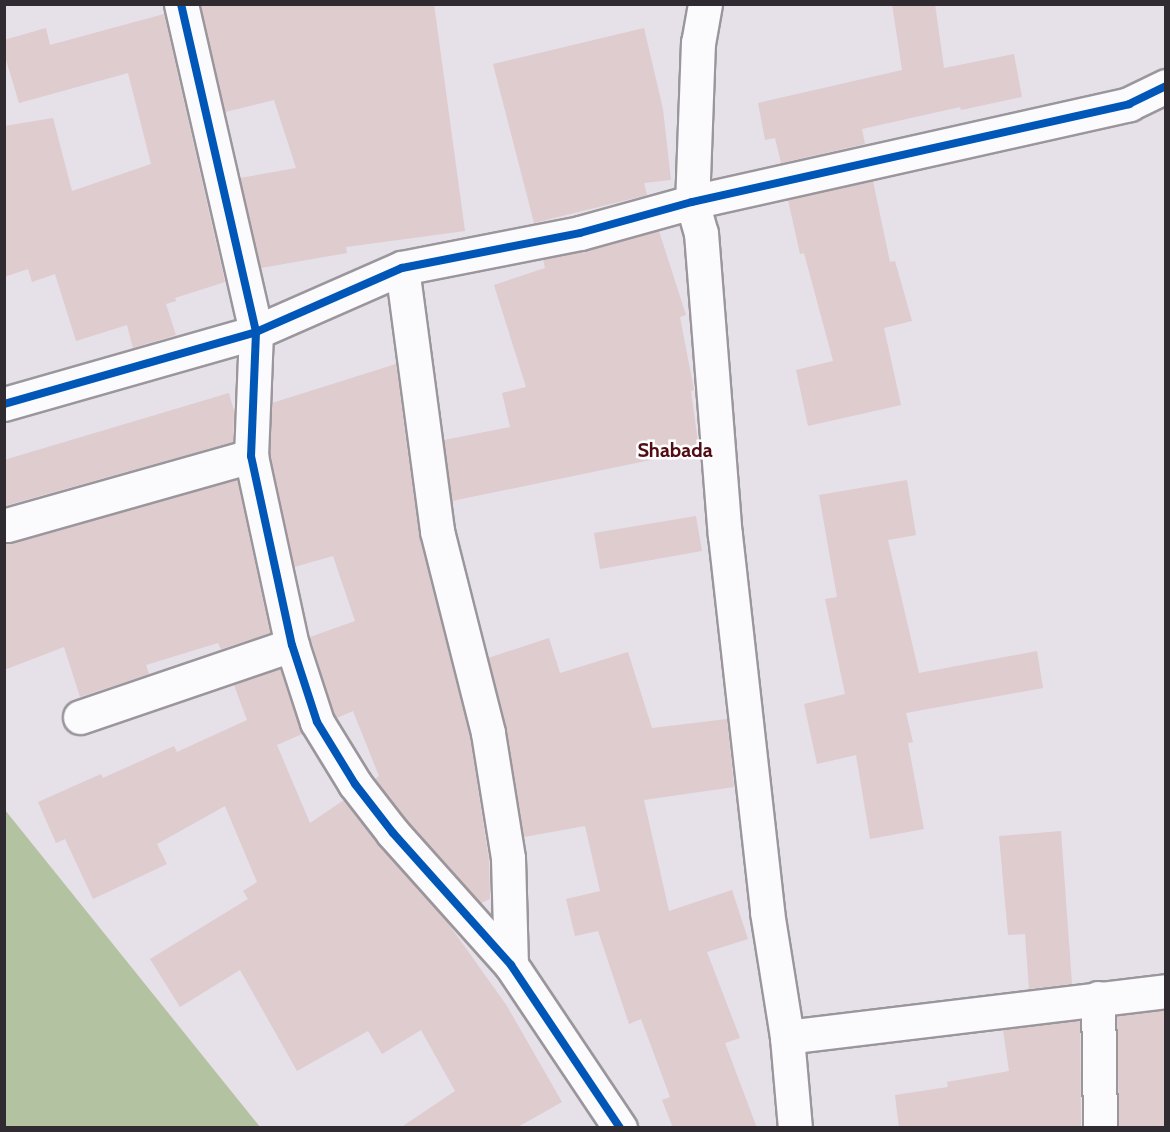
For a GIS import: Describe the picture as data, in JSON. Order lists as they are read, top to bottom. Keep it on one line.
{"districts":["Shabada"]}
